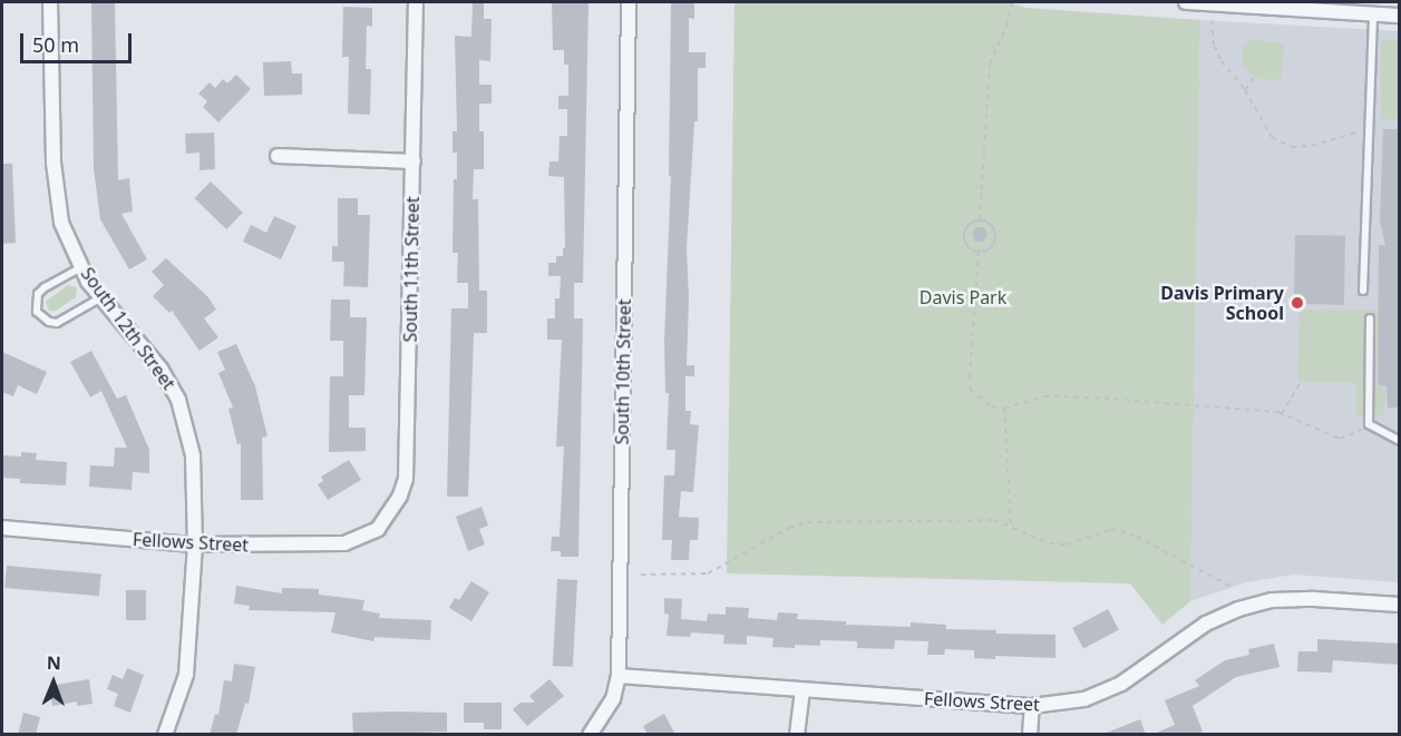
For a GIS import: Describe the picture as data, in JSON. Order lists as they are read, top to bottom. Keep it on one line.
{"streets":{"street":["South 11th Street","South 12th Street","South 10th Street","Fellows Street"]},"crossings":[["South 11th Street","Fellows Street"],["South 12th Street","Fellows Street"],["South 10th Street","Fellows Street"]],"parks":["Davis Park"],"places":["Davis Primary School"],"scale_bar":"50 m","north":"top"}
